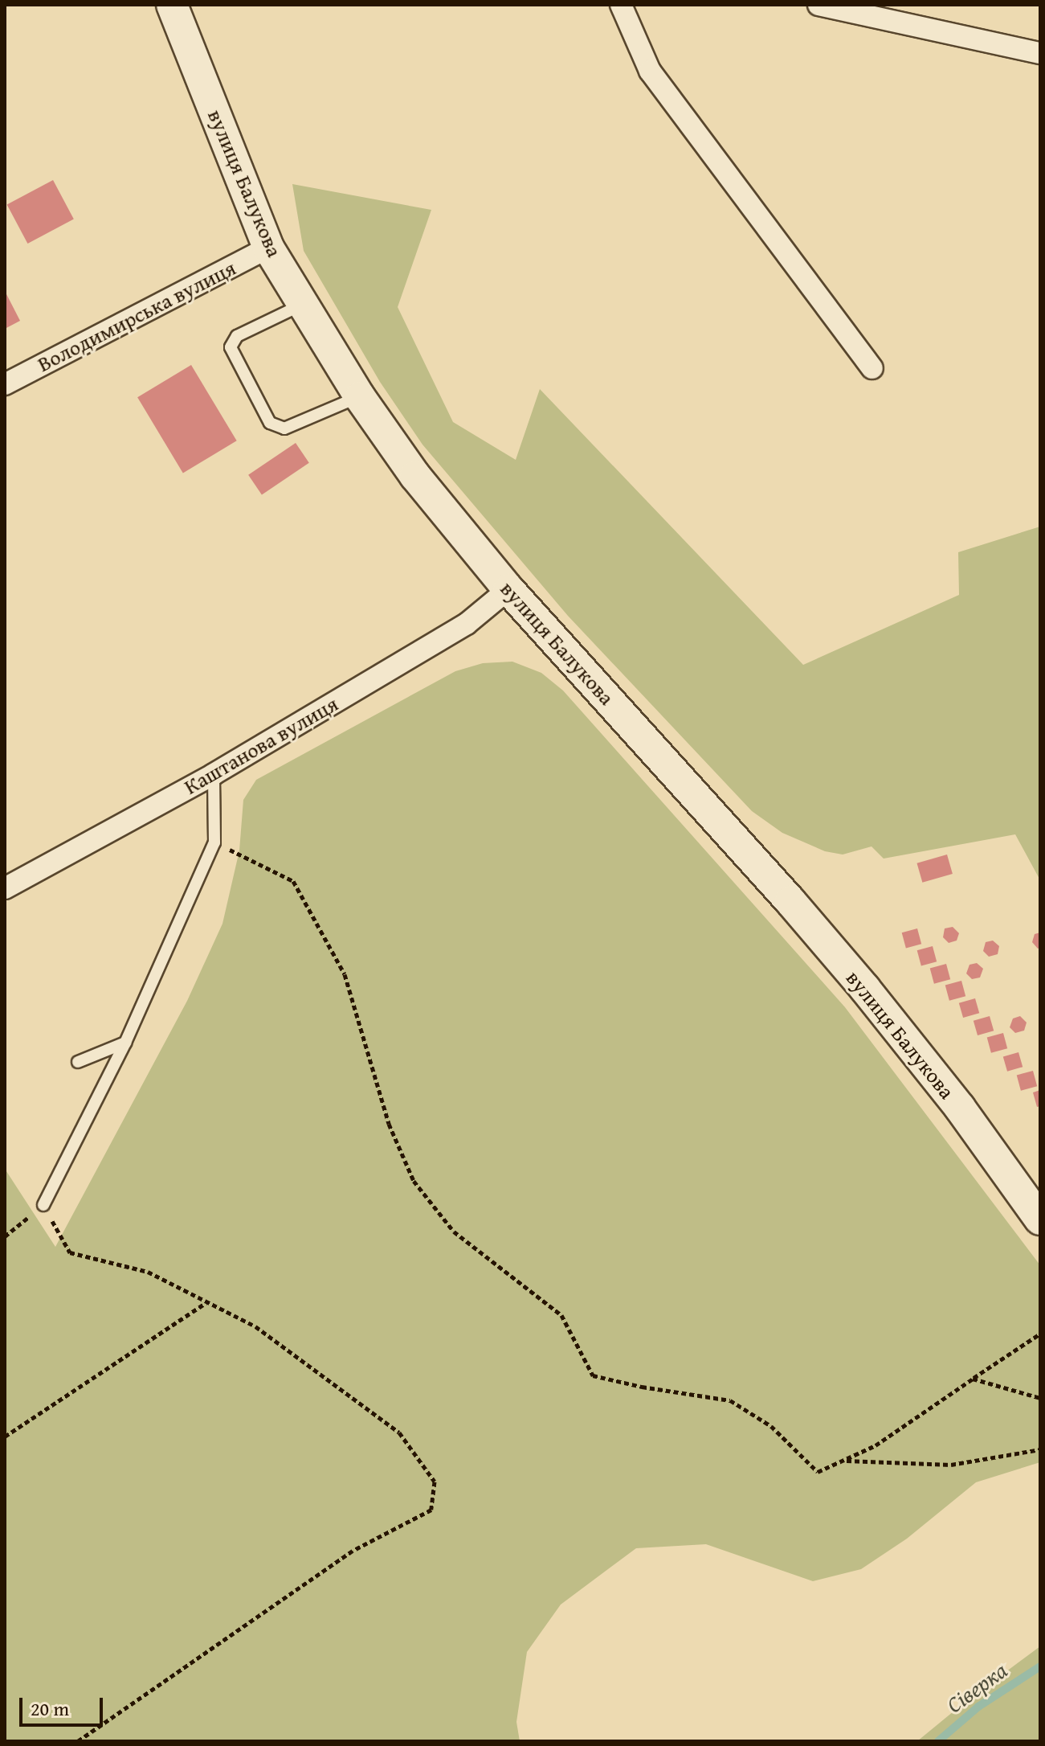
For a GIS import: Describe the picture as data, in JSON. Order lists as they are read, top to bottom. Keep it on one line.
{"streets":{"main road":["вулиця Балукова"],"street":["Володимирська вулиця","Каштанова вулиця"]},"crossings":[["вулиця Балукова","Володимирська вулиця"],["вулиця Балукова","Каштанова вулиця"]],"water":["Сіверка"],"scale_bar":"20 m"}
